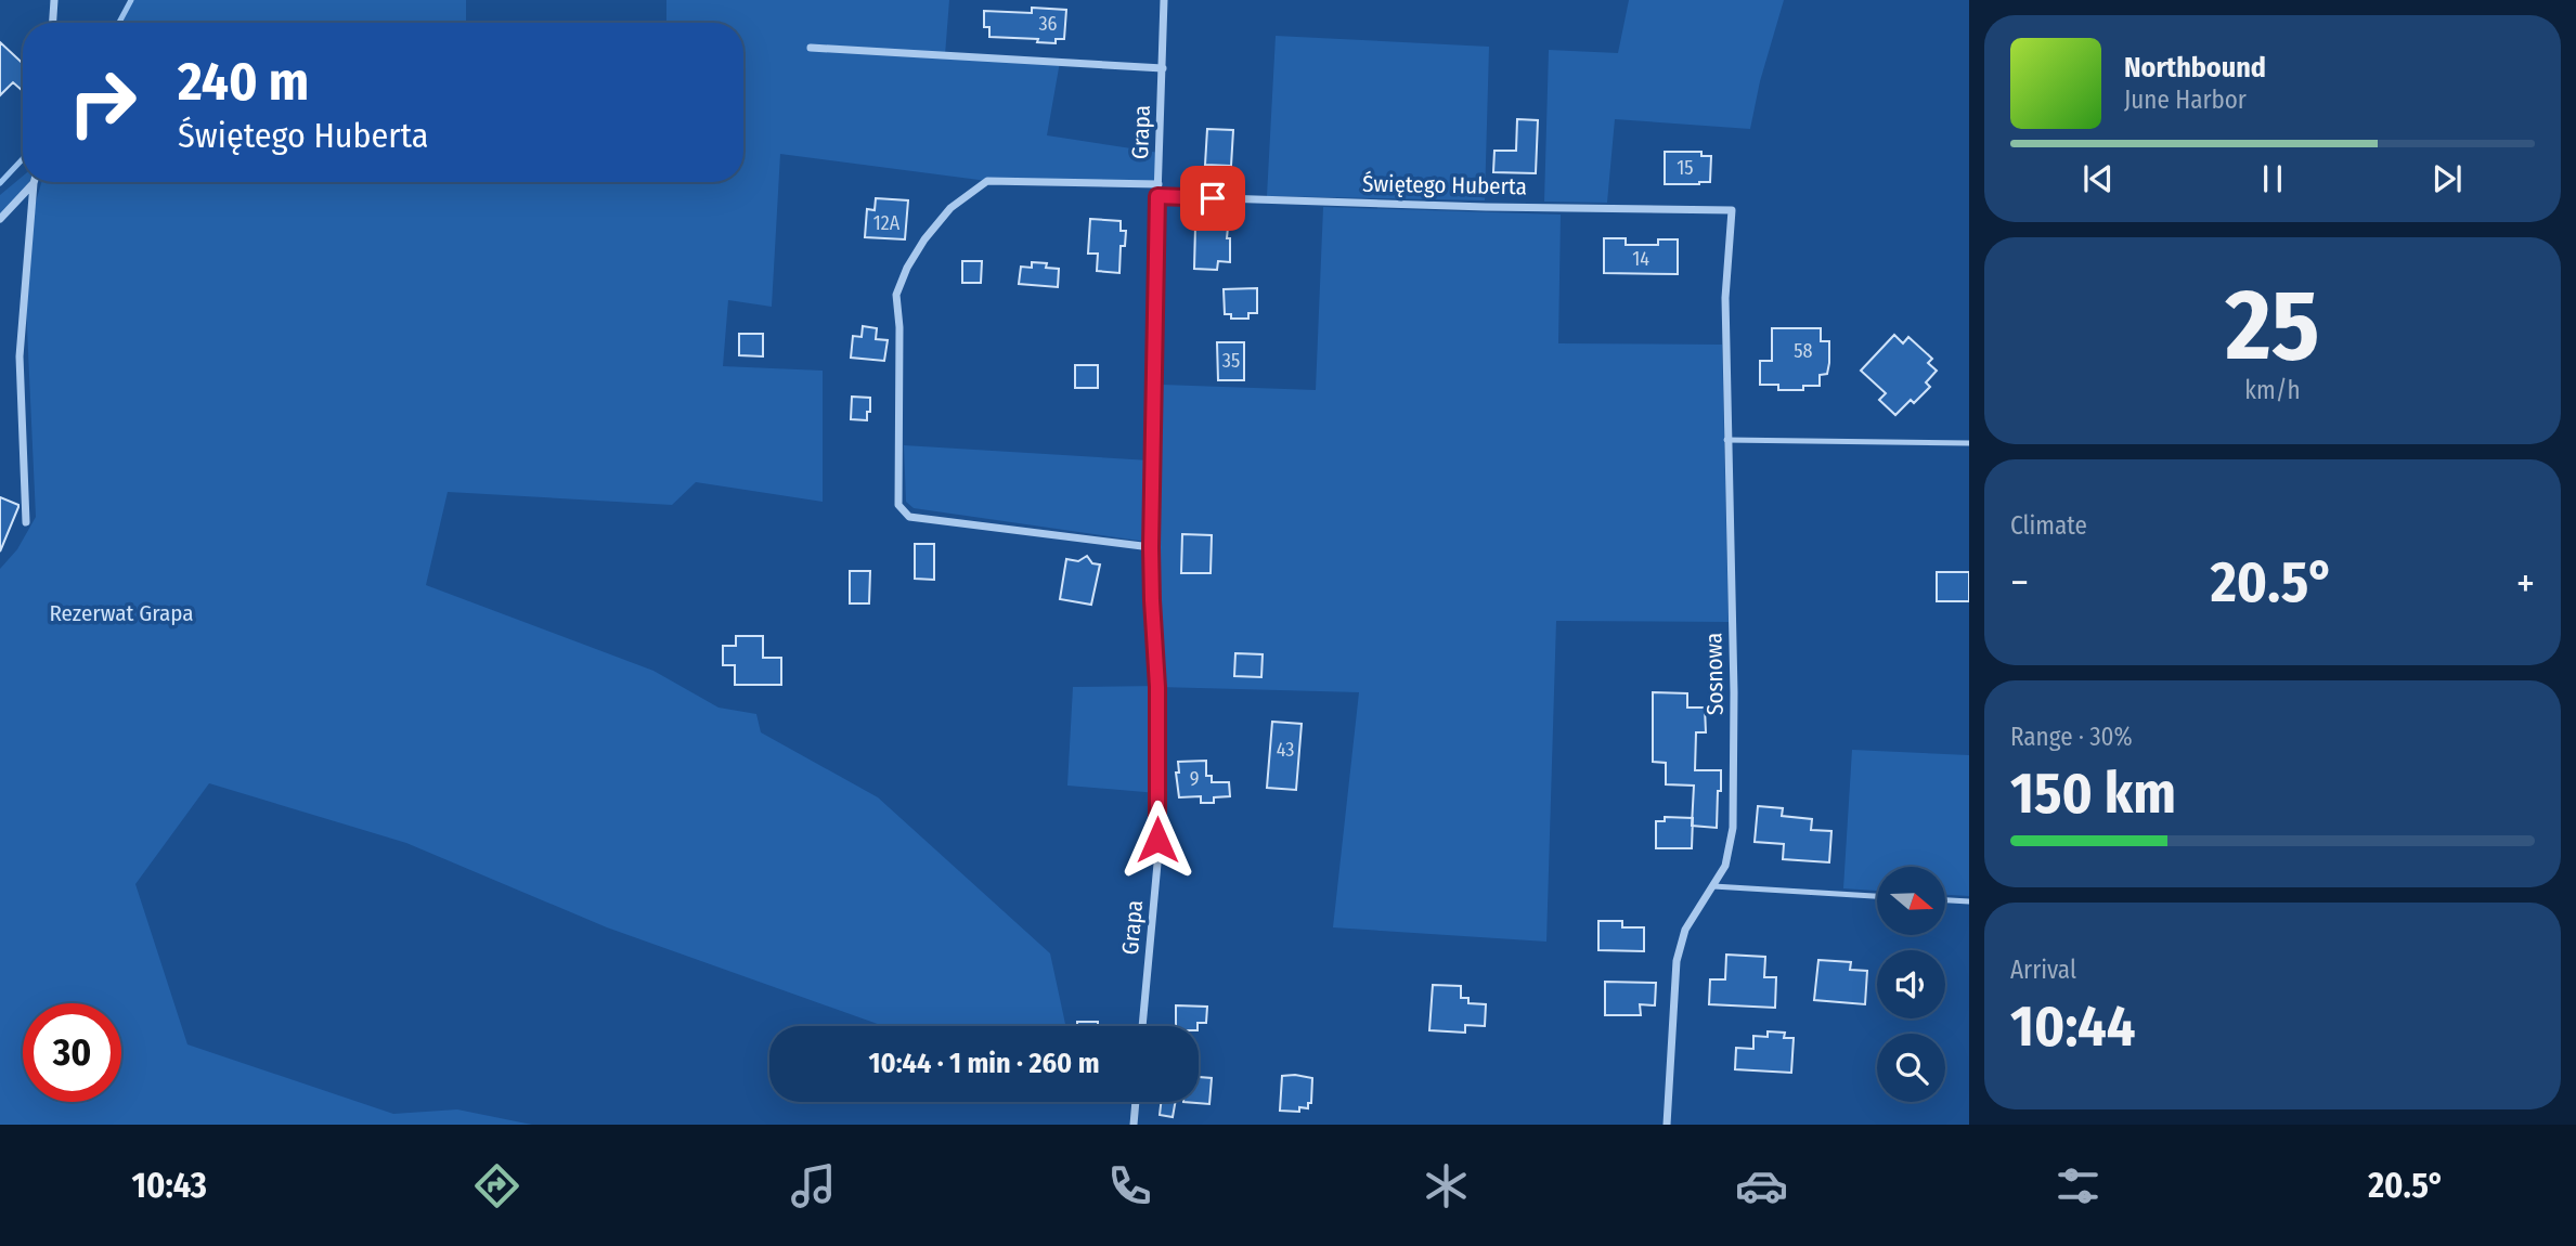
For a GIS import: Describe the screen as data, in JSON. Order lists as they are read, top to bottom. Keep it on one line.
{"streets":{"street":["Grapa","Świętego Huberta","Sosnowa"]},"crossings":[["Grapa","Świętego Huberta"],["Świętego Huberta","Sosnowa"]],"parks":["Rezerwat Grapa"],"house_numbers":["36","15","12A","14","58","35","43","9"],"north":"right","page":{"turn":["240 m","Świętego Huberta"],"song":["Northbound","June Harbor"],"tile":[["25","km/h"],"Climate",["Range · 30%","150 km"],["Arrival","10:44"]],"heat":["−","20.5°","+"],"limit":"30","trip":"10:44 · 1 min · 260 m","tabs":["10:43","20.5°"]}}
